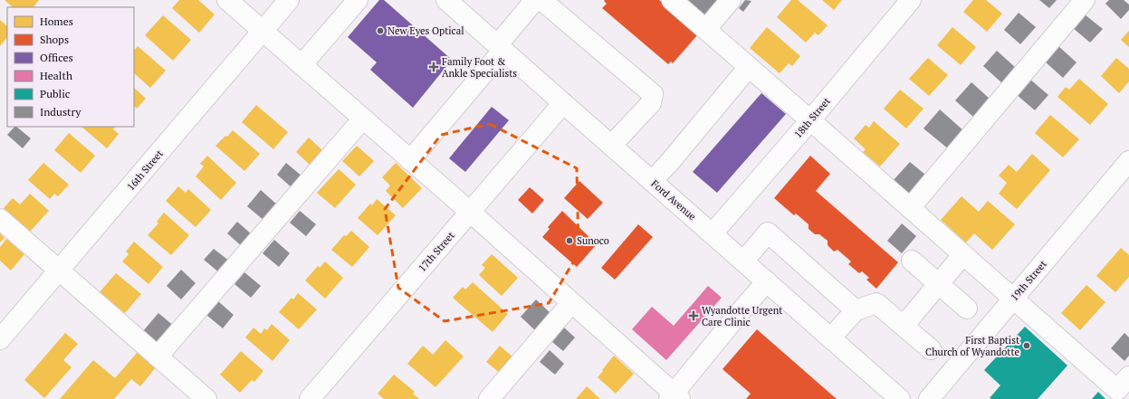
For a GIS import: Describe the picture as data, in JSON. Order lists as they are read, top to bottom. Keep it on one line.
{"streets":{"street":["18th Street","16th Street","Ford Avenue","17th Street","19th Street"]},"crossings":[["18th Street","Ford Avenue"],["Ford Avenue","17th Street"]],"places":{"other":["New Eyes Optical","Sunoco","First Baptist Church of Wyandotte"],"health":["Family Foot & Ankle Specialists","Wyandotte Urgent Care Clinic"]},"legend":["Homes","Shops","Offices","Health","Public","Industry"]}
